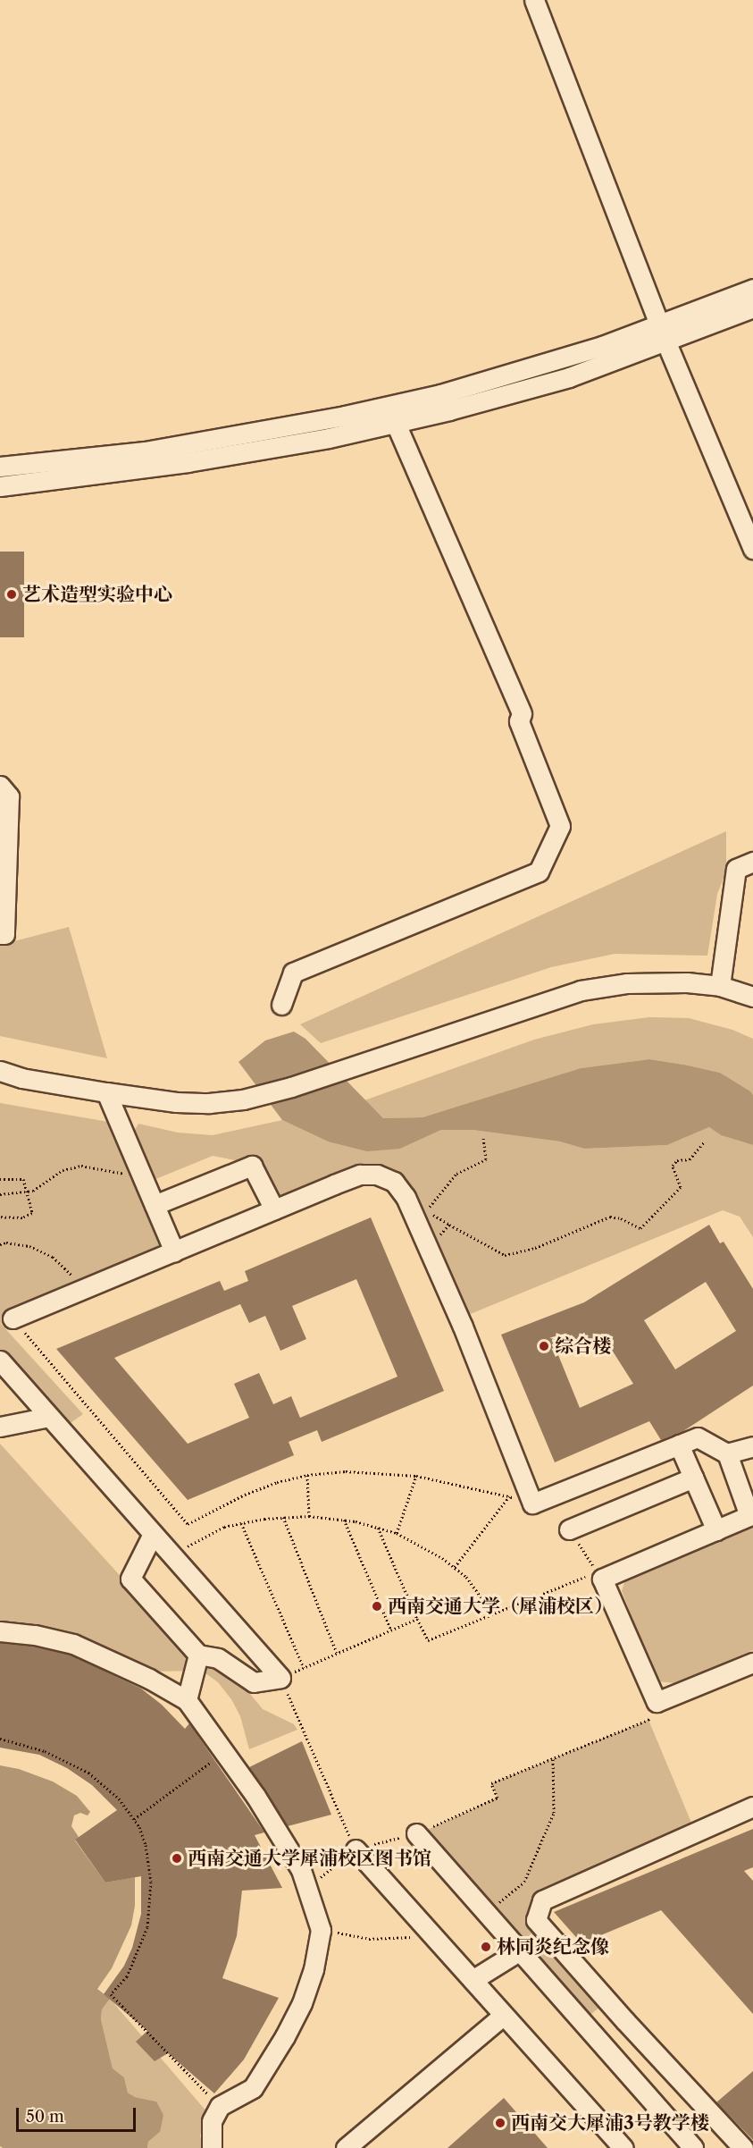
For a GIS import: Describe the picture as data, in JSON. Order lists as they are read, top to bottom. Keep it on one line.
{"places":["艺术造型实验中心","综合楼","西南交通大学（犀浦校区）","西南交通大学犀浦校区图书馆","林同炎纪念像","西南交大犀浦3号教学楼"],"scale_bar":"50 m"}
